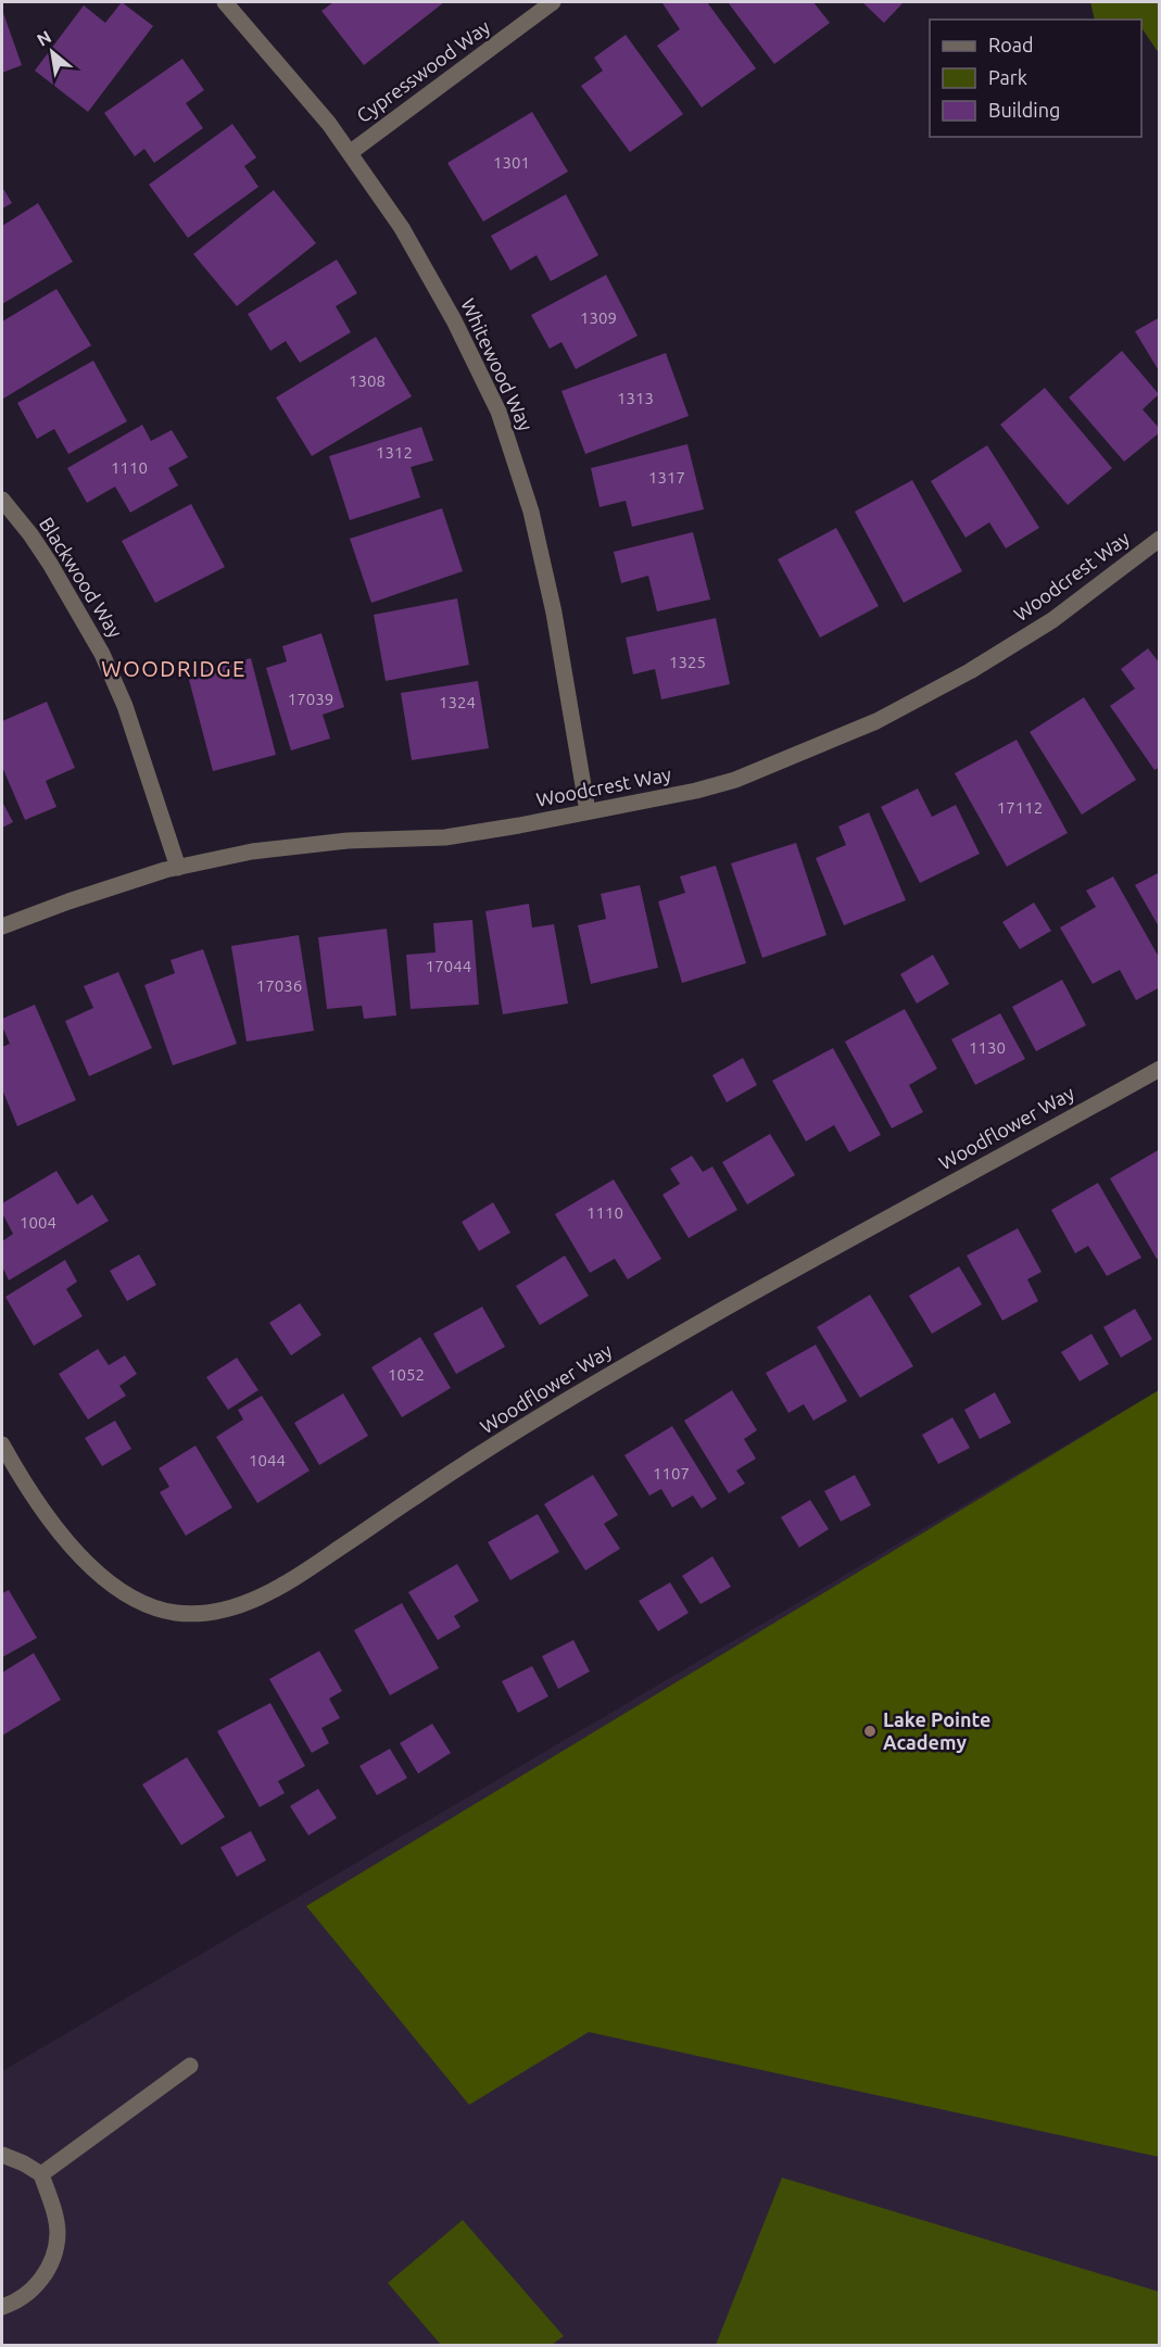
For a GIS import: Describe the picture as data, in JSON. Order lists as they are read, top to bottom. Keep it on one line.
{"streets":{"street":["Cypresswood Way","Whitewood Way","Woodcrest Way","Blackwood Way","Woodflower Way"]},"crossings":[["Cypresswood Way","Whitewood Way"],["Whitewood Way","Woodcrest Way"],["Woodcrest Way","Blackwood Way"]],"districts":["WOODRIDGE"],"places":["Lake Pointe Academy"],"house_numbers":["1301","1309","1308","1313","1312","1110","1317","1325","17039","1324","17112","17044","17036","1130","1110","1004","1052","1044","1107"],"legend":["Road","Park","Building"],"north":"top left"}
